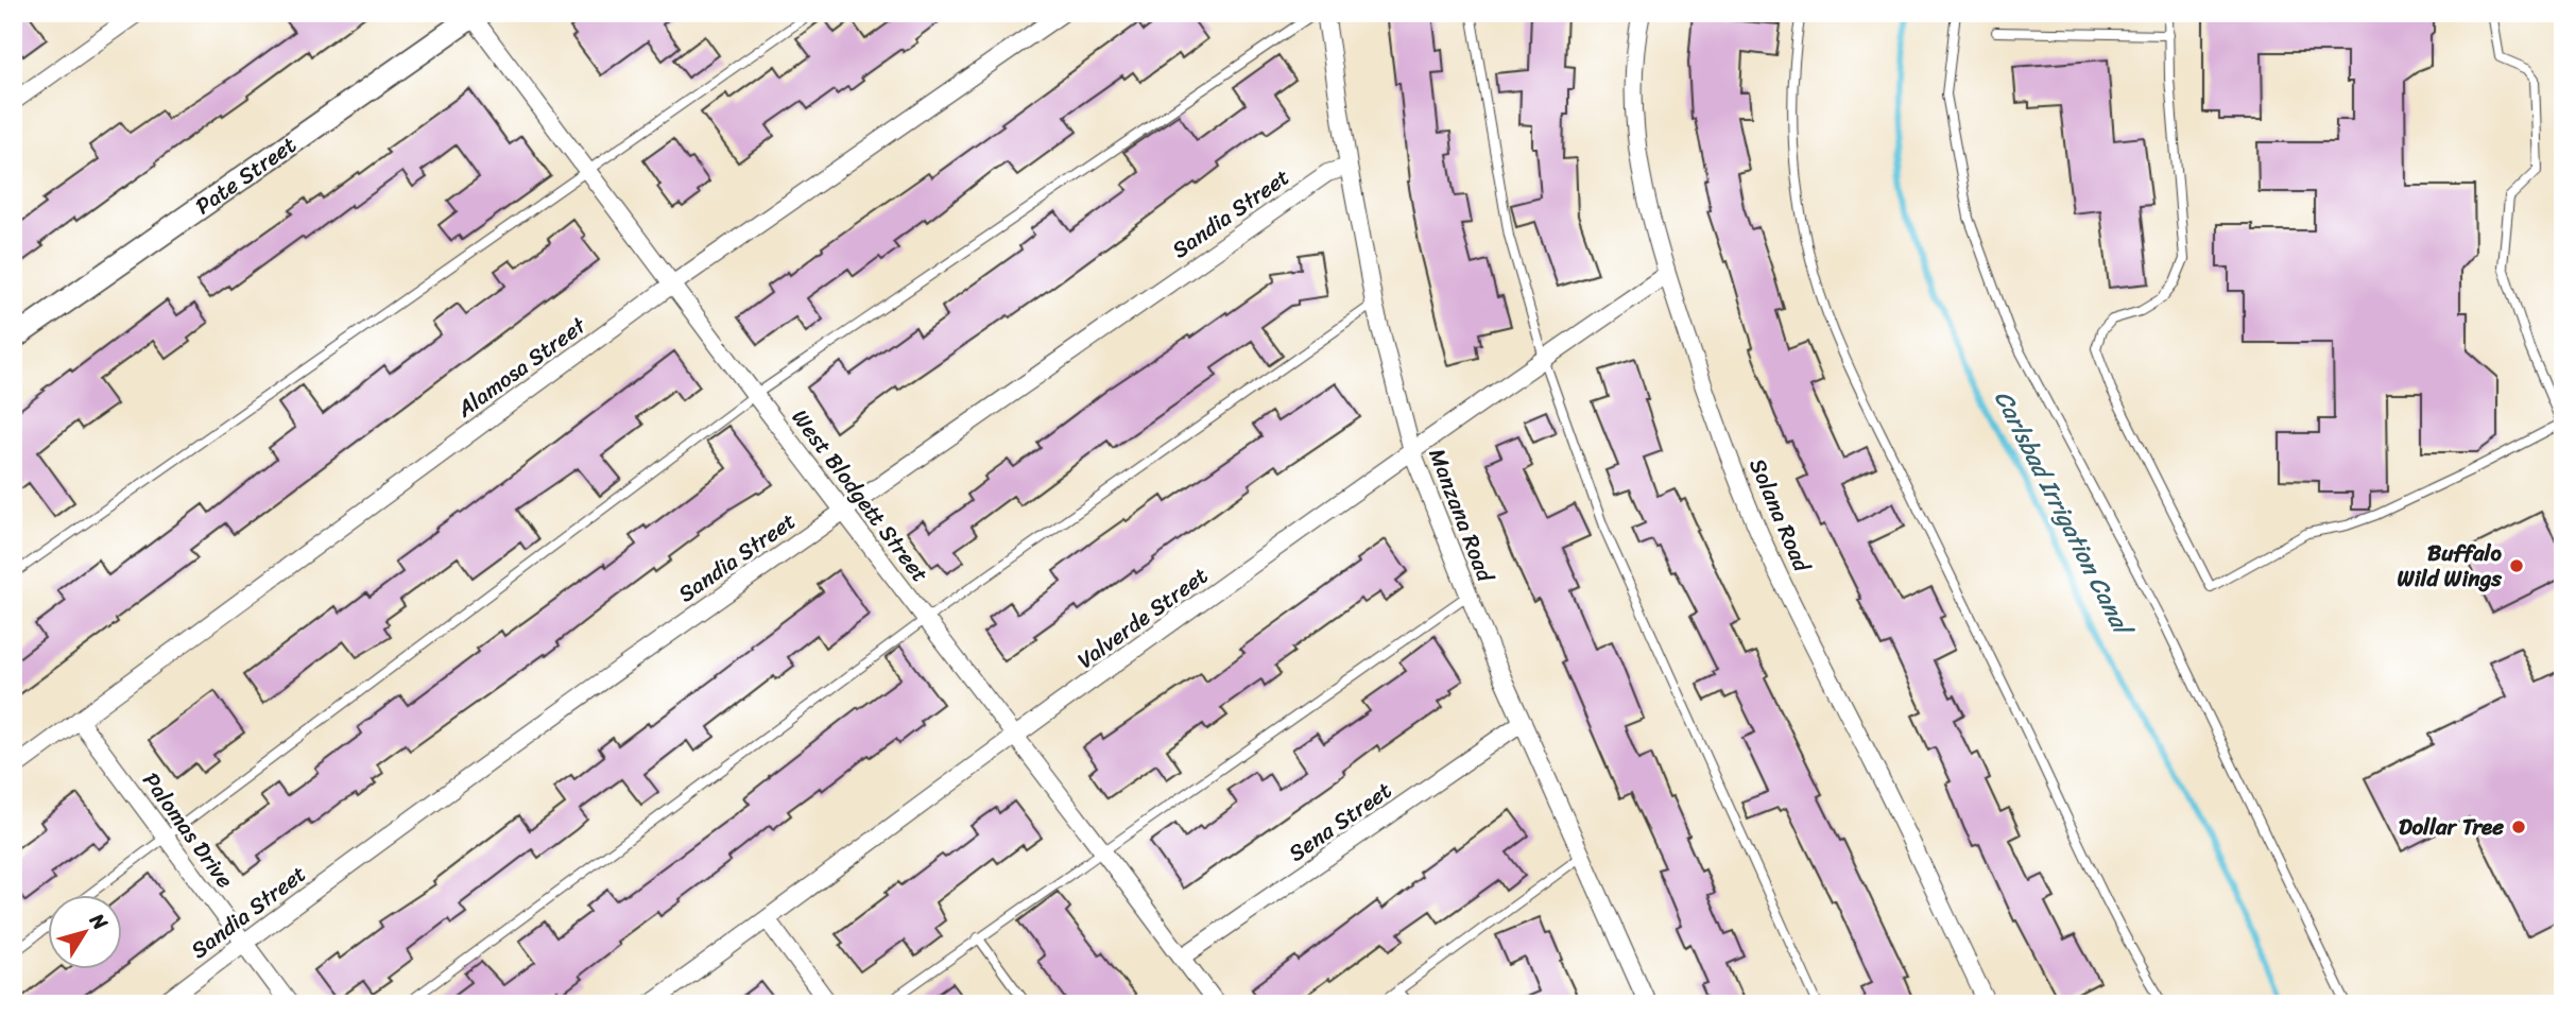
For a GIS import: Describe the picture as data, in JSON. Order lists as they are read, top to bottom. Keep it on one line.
{"streets":{"street":["Pate Street","Sandia Street","Alamosa Street","West Blodgett Street","Manzana Road","Solana Road","Valverde Street","Sena Street","Palomas Drive"]},"crossings":[["Pate Street","West Blodgett Street"],["Sandia Street","West Blodgett Street"],["Sandia Street","Manzana Road"],["Sandia Street","Palomas Drive"],["Alamosa Street","West Blodgett Street"],["Alamosa Street","Palomas Drive"],["West Blodgett Street","Valverde Street"],["West Blodgett Street","Sena Street"],["Manzana Road","Valverde Street"],["Manzana Road","Sena Street"],["Solana Road","Valverde Street"]],"water":["Carlsbad Irrigation Canal"],"places":["Buffalo Wild Wings","Dollar Tree"],"north":"top right"}
